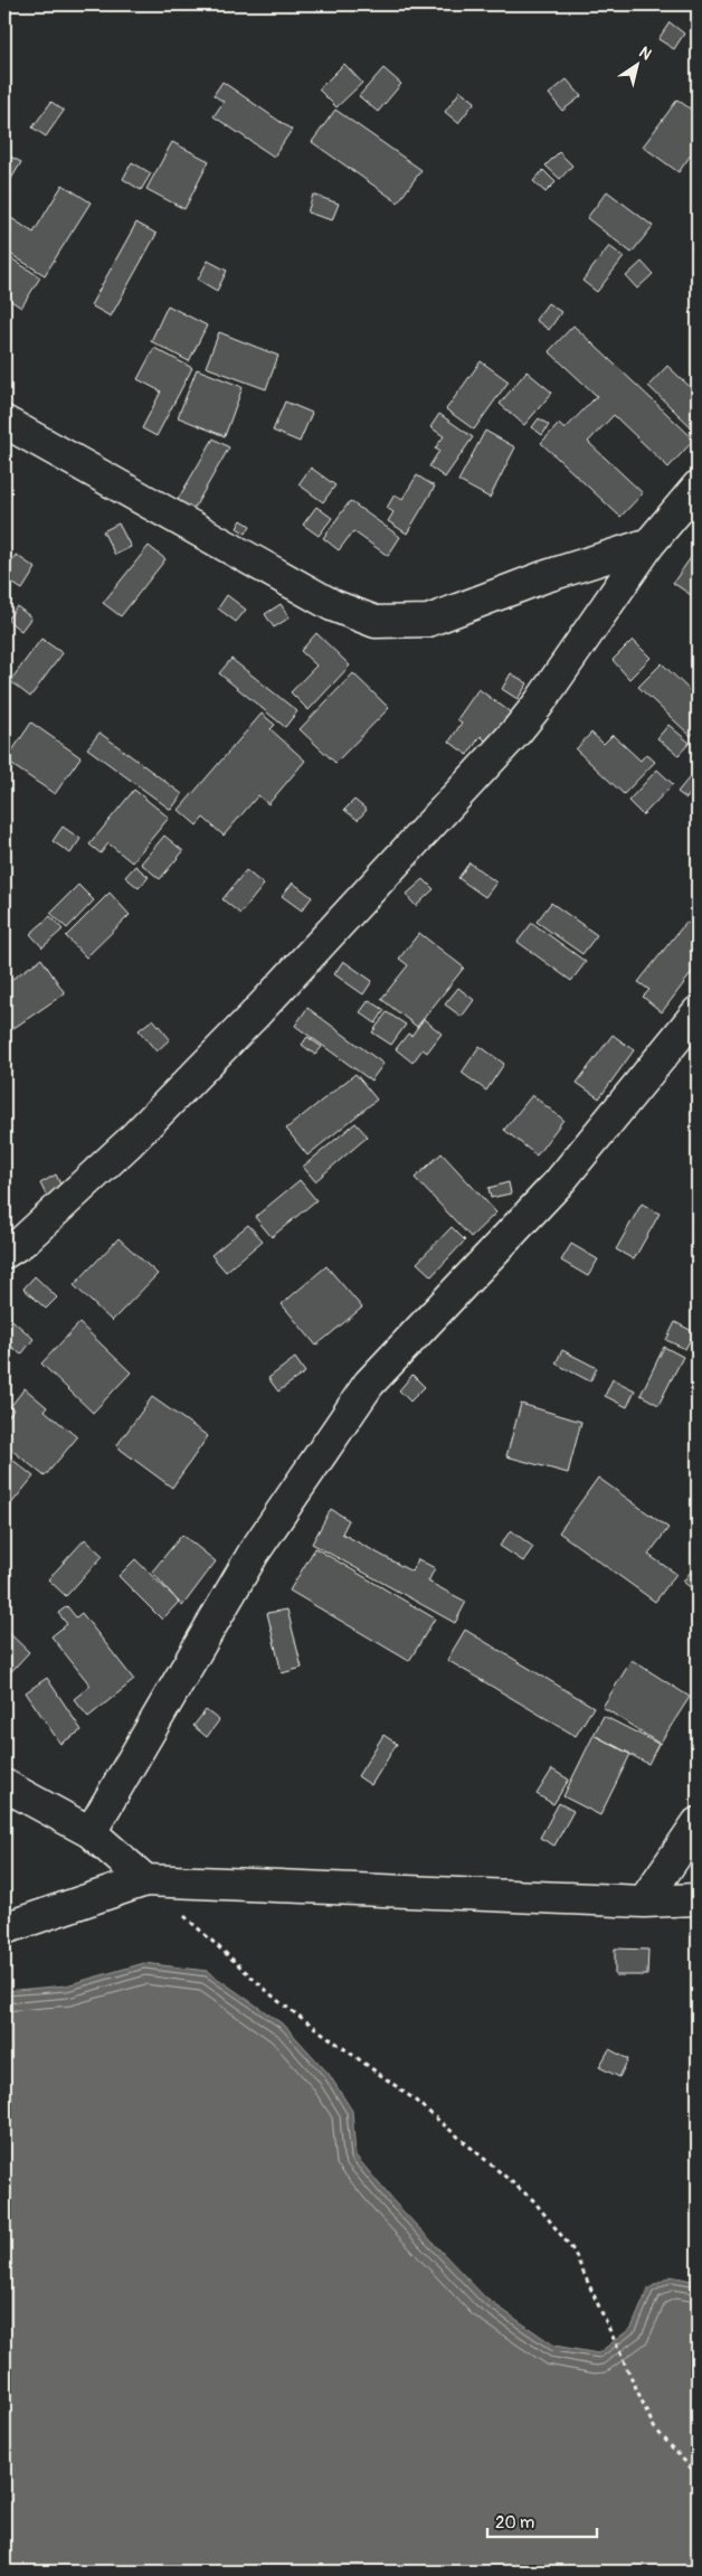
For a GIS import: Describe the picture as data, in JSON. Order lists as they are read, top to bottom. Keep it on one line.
{"scale_bar":"20 m","north":"top right"}
